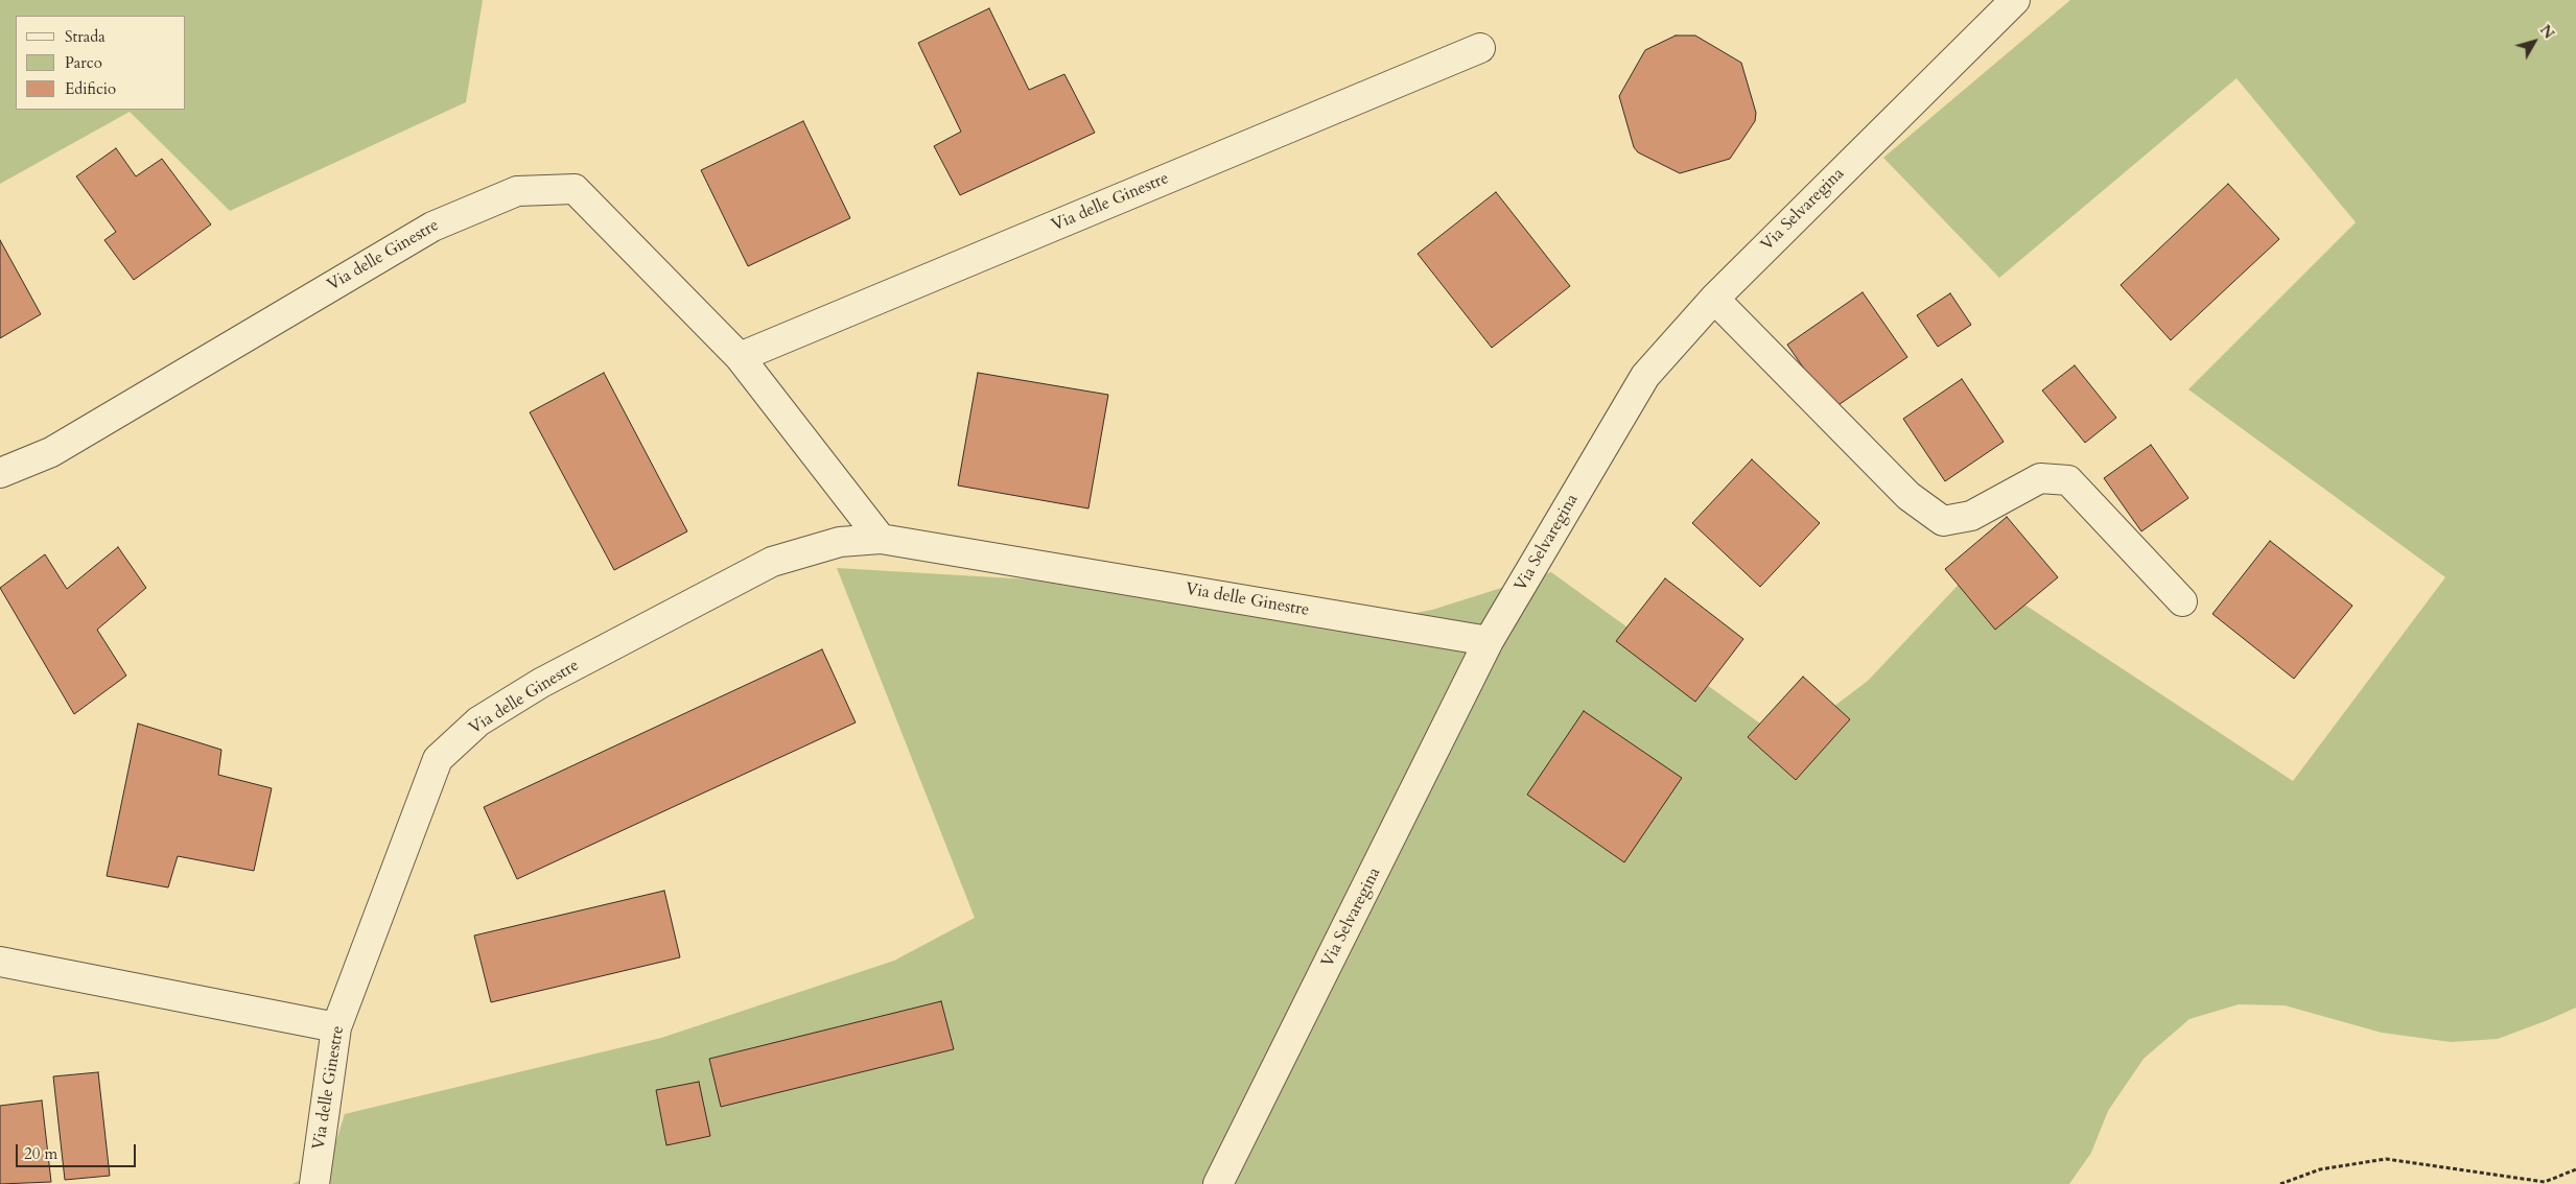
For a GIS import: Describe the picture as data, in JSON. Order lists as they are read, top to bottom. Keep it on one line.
{"streets":{"street":["Via delle Ginestre","Via Selvaregina"]},"crossings":[["Via delle Ginestre","Via Selvaregina"]],"legend":["Strada","Parco","Edificio"],"scale_bar":"20 m","north":"top right"}
